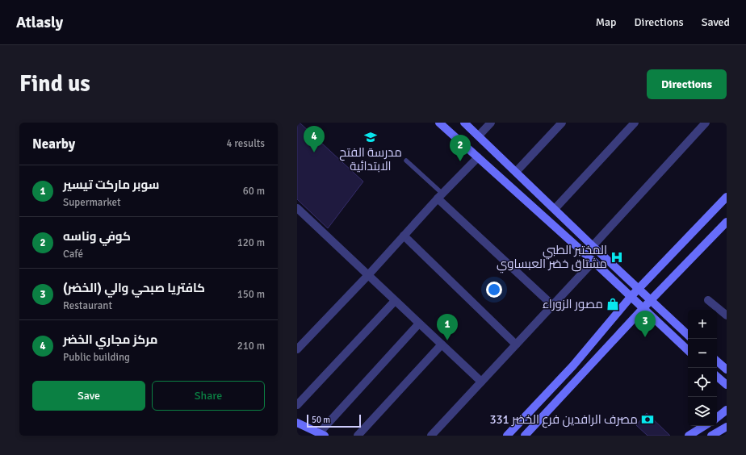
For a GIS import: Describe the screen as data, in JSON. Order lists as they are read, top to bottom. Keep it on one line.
{"places":{"school or university":["مدرسة الفتح الابتدائية"],"hospital":["المختبر الطبي مشتاق خضر العبساوي"],"shop":["مصور الزوراء"],"bank":["مصرف الرافدين فرع الخضر 331"]},"scale_bar":"50 m","page":{"header":"Atlasly","nav":["Map","Directions","Saved"],"buttons":["Directions",["Save","Share"]],"title":"Find us","heading":["Nearby","4 results"],"pins":["4","2","3","1"],"list":[{"mark":"1","name":"سوبر ماركت تيسير","note":"Supermarket","value":"60 m"},{"mark":"2","name":"كوفي وناسه","note":"Café","value":"120 m"},{"mark":"3","name":"كافتريا صبحي والي (الخضر)","note":"Restaurant","value":"150 m"},{"mark":"4","name":"مركز مجاري الخضر","note":"Public building","value":"210 m"}],"map_buttons":["+","−"],"scale":"50 m"}}
